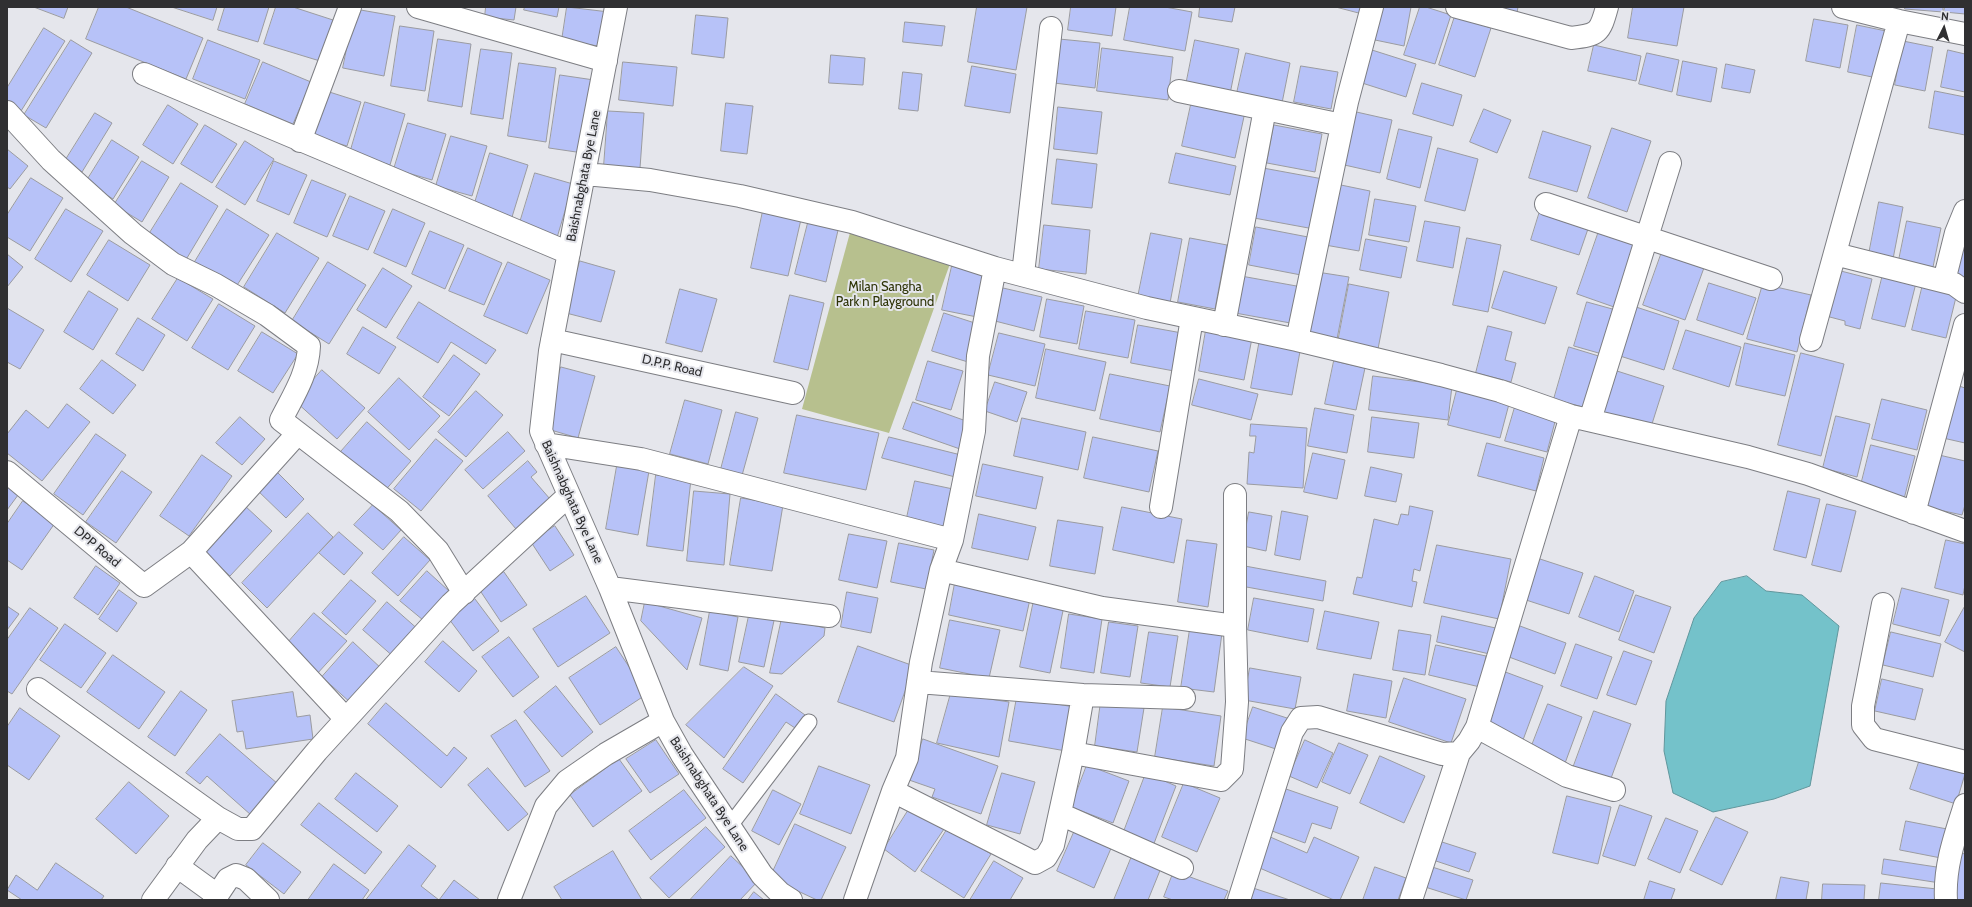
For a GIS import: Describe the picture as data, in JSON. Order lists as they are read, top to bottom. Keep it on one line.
{"streets":{"street":["Baishnabghata Bye Lane","D.P.P. Road","DPP Road"]},"crossings":[["Baishnabghata Bye Lane","D.P.P. Road"]],"parks":["Milan Sangha Park n Playground"],"north":"top"}
